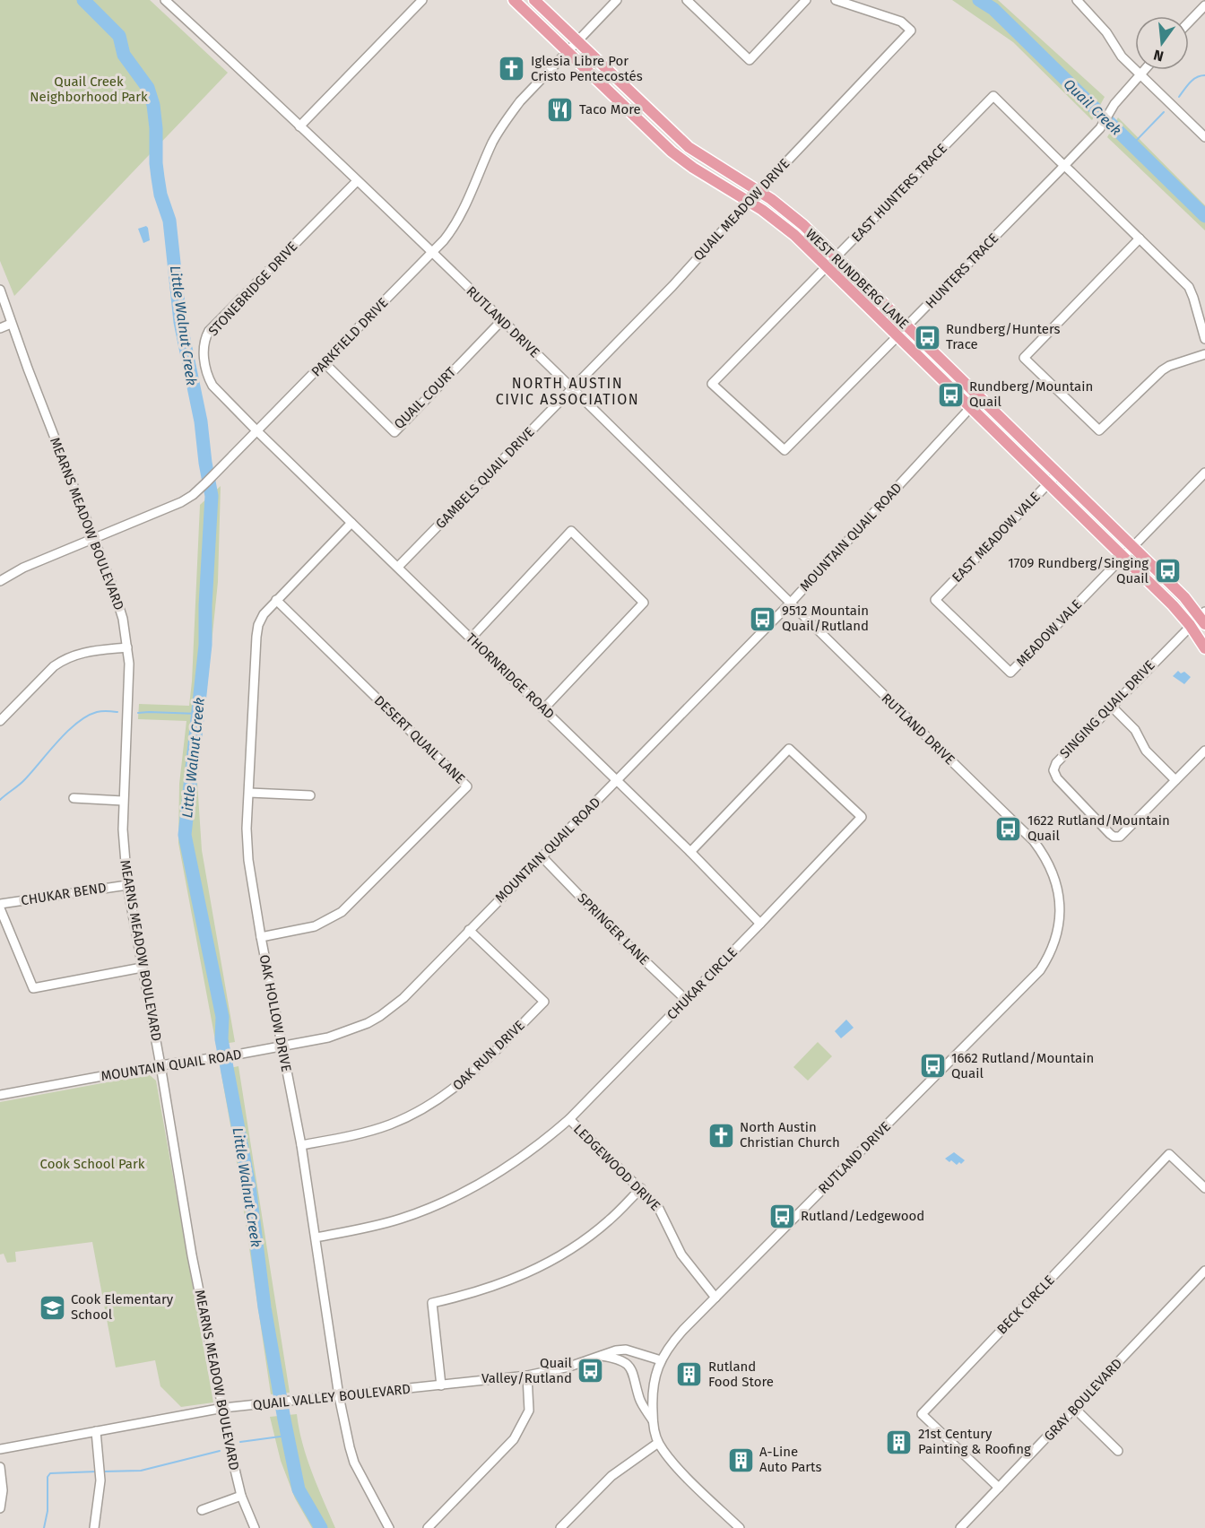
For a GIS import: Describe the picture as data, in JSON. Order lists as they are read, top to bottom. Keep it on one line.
{"streets":{"main road":["WEST RUNDBERG LANE"],"street":["EAST HUNTERS TRACE","QUAIL MEADOW DRIVE","HUNTERS TRACE","STONEBRIDGE DRIVE","RUTLAND DRIVE","PARKFIELD DRIVE","QUAIL COURT","GAMBELS QUAIL DRIVE","MEARNS MEADOW BOULEVARD","MOUNTAIN QUAIL ROAD","EAST MEADOW VALE","MEADOW VALE","THORNRIDGE ROAD","SINGING QUAIL DRIVE","DESERT QUAIL LANE","CHUKAR BEND","SPRINGER LANE","CHUKAR CIRCLE","OAK HOLLOW DRIVE","OAK RUN DRIVE","LEDGEWOOD DRIVE","BECK CIRCLE","QUAIL VALLEY BOULEVARD","GRAY BOULEVARD"]},"crossings":[["EAST HUNTERS TRACE","HUNTERS TRACE"],["EAST HUNTERS TRACE","WEST RUNDBERG LANE"],["QUAIL MEADOW DRIVE","WEST RUNDBERG LANE"],["QUAIL MEADOW DRIVE","RUTLAND DRIVE"],["QUAIL MEADOW DRIVE","GAMBELS QUAIL DRIVE"],["HUNTERS TRACE","WEST RUNDBERG LANE"],["WEST RUNDBERG LANE","PARKFIELD DRIVE"],["WEST RUNDBERG LANE","MOUNTAIN QUAIL ROAD"],["WEST RUNDBERG LANE","EAST MEADOW VALE"],["WEST RUNDBERG LANE","MEADOW VALE"],["WEST RUNDBERG LANE","SINGING QUAIL DRIVE"],["STONEBRIDGE DRIVE","RUTLAND DRIVE"],["STONEBRIDGE DRIVE","PARKFIELD DRIVE"],["STONEBRIDGE DRIVE","THORNRIDGE ROAD"],["RUTLAND DRIVE","PARKFIELD DRIVE"],["RUTLAND DRIVE","QUAIL COURT"],["RUTLAND DRIVE","GAMBELS QUAIL DRIVE"],["RUTLAND DRIVE","MOUNTAIN QUAIL ROAD"],["RUTLAND DRIVE","LEDGEWOOD DRIVE"],["RUTLAND DRIVE","QUAIL VALLEY BOULEVARD"],["PARKFIELD DRIVE","QUAIL COURT"],["PARKFIELD DRIVE","MEARNS MEADOW BOULEVARD"],["PARKFIELD DRIVE","THORNRIDGE ROAD"],["GAMBELS QUAIL DRIVE","THORNRIDGE ROAD"],["MEARNS MEADOW BOULEVARD","MOUNTAIN QUAIL ROAD"],["MEARNS MEADOW BOULEVARD","CHUKAR BEND"],["MEARNS MEADOW BOULEVARD","QUAIL VALLEY BOULEVARD"],["MOUNTAIN QUAIL ROAD","THORNRIDGE ROAD"],["MOUNTAIN QUAIL ROAD","SPRINGER LANE"],["MOUNTAIN QUAIL ROAD","OAK HOLLOW DRIVE"],["MOUNTAIN QUAIL ROAD","OAK RUN DRIVE"],["EAST MEADOW VALE","MEADOW VALE"],["THORNRIDGE ROAD","CHUKAR CIRCLE"],["THORNRIDGE ROAD","OAK HOLLOW DRIVE"],["DESERT QUAIL LANE","OAK HOLLOW DRIVE"],["SPRINGER LANE","CHUKAR CIRCLE"],["CHUKAR CIRCLE","OAK HOLLOW DRIVE"],["CHUKAR CIRCLE","LEDGEWOOD DRIVE"],["OAK HOLLOW DRIVE","OAK RUN DRIVE"],["OAK HOLLOW DRIVE","QUAIL VALLEY BOULEVARD"],["BECK CIRCLE","GRAY BOULEVARD"]],"districts":["NORTH AUSTIN CIVIC ASSOCIATION"],"water":["Quail Creek","Little Walnut Creek"],"parks":["Quail Creek Neighborhood Park","Cook School Park"],"places":{"church":["Iglesia Libre Por Cristo Pentecostés","North Austin Christian Church"],"restaurant":["Taco More"],"bus stop":["Rundberg/Hunters Trace","Rundberg/Mountain Quail","1709 Rundberg/Singing Quail","9512 Mountain Quail/Rutland","1622 Rutland/Mountain Quail","1662 Rutland/Mountain Quail","Rutland/Ledgewood","Quail Valley/Rutland"],"school or university":["Cook Elementary School"],"building":["Rutland Food Store","21st Century Painting & Roofing","A-Line Auto Parts"]},"north":"bottom"}
